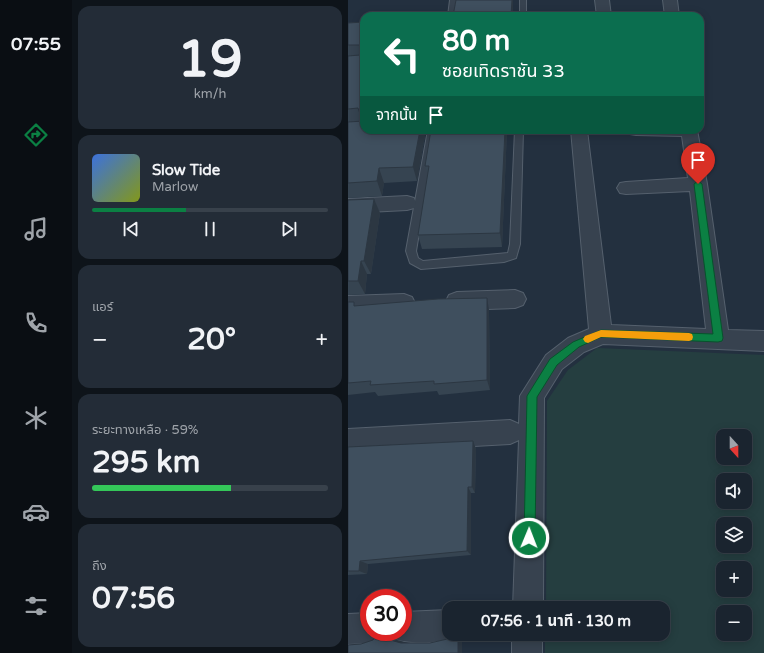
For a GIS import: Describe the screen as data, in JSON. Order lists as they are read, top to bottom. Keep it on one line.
{"north":"bottom","page":{"tabs":"07:55","tile":[["19","km/h"],"แอร์",["ระยะทางเหลือ · 59%","295 km"],["ถึง","07:56"]],"turn":["80 m","ซอยเทิดราชัน 33"],"then":"จากนั้น","song":["Slow Tide","Marlow"],"heat":["−","20°","+"],"map_buttons":["+","−"],"limit":"30","trip":"07:56 · 1 นาที · 130 m"}}
